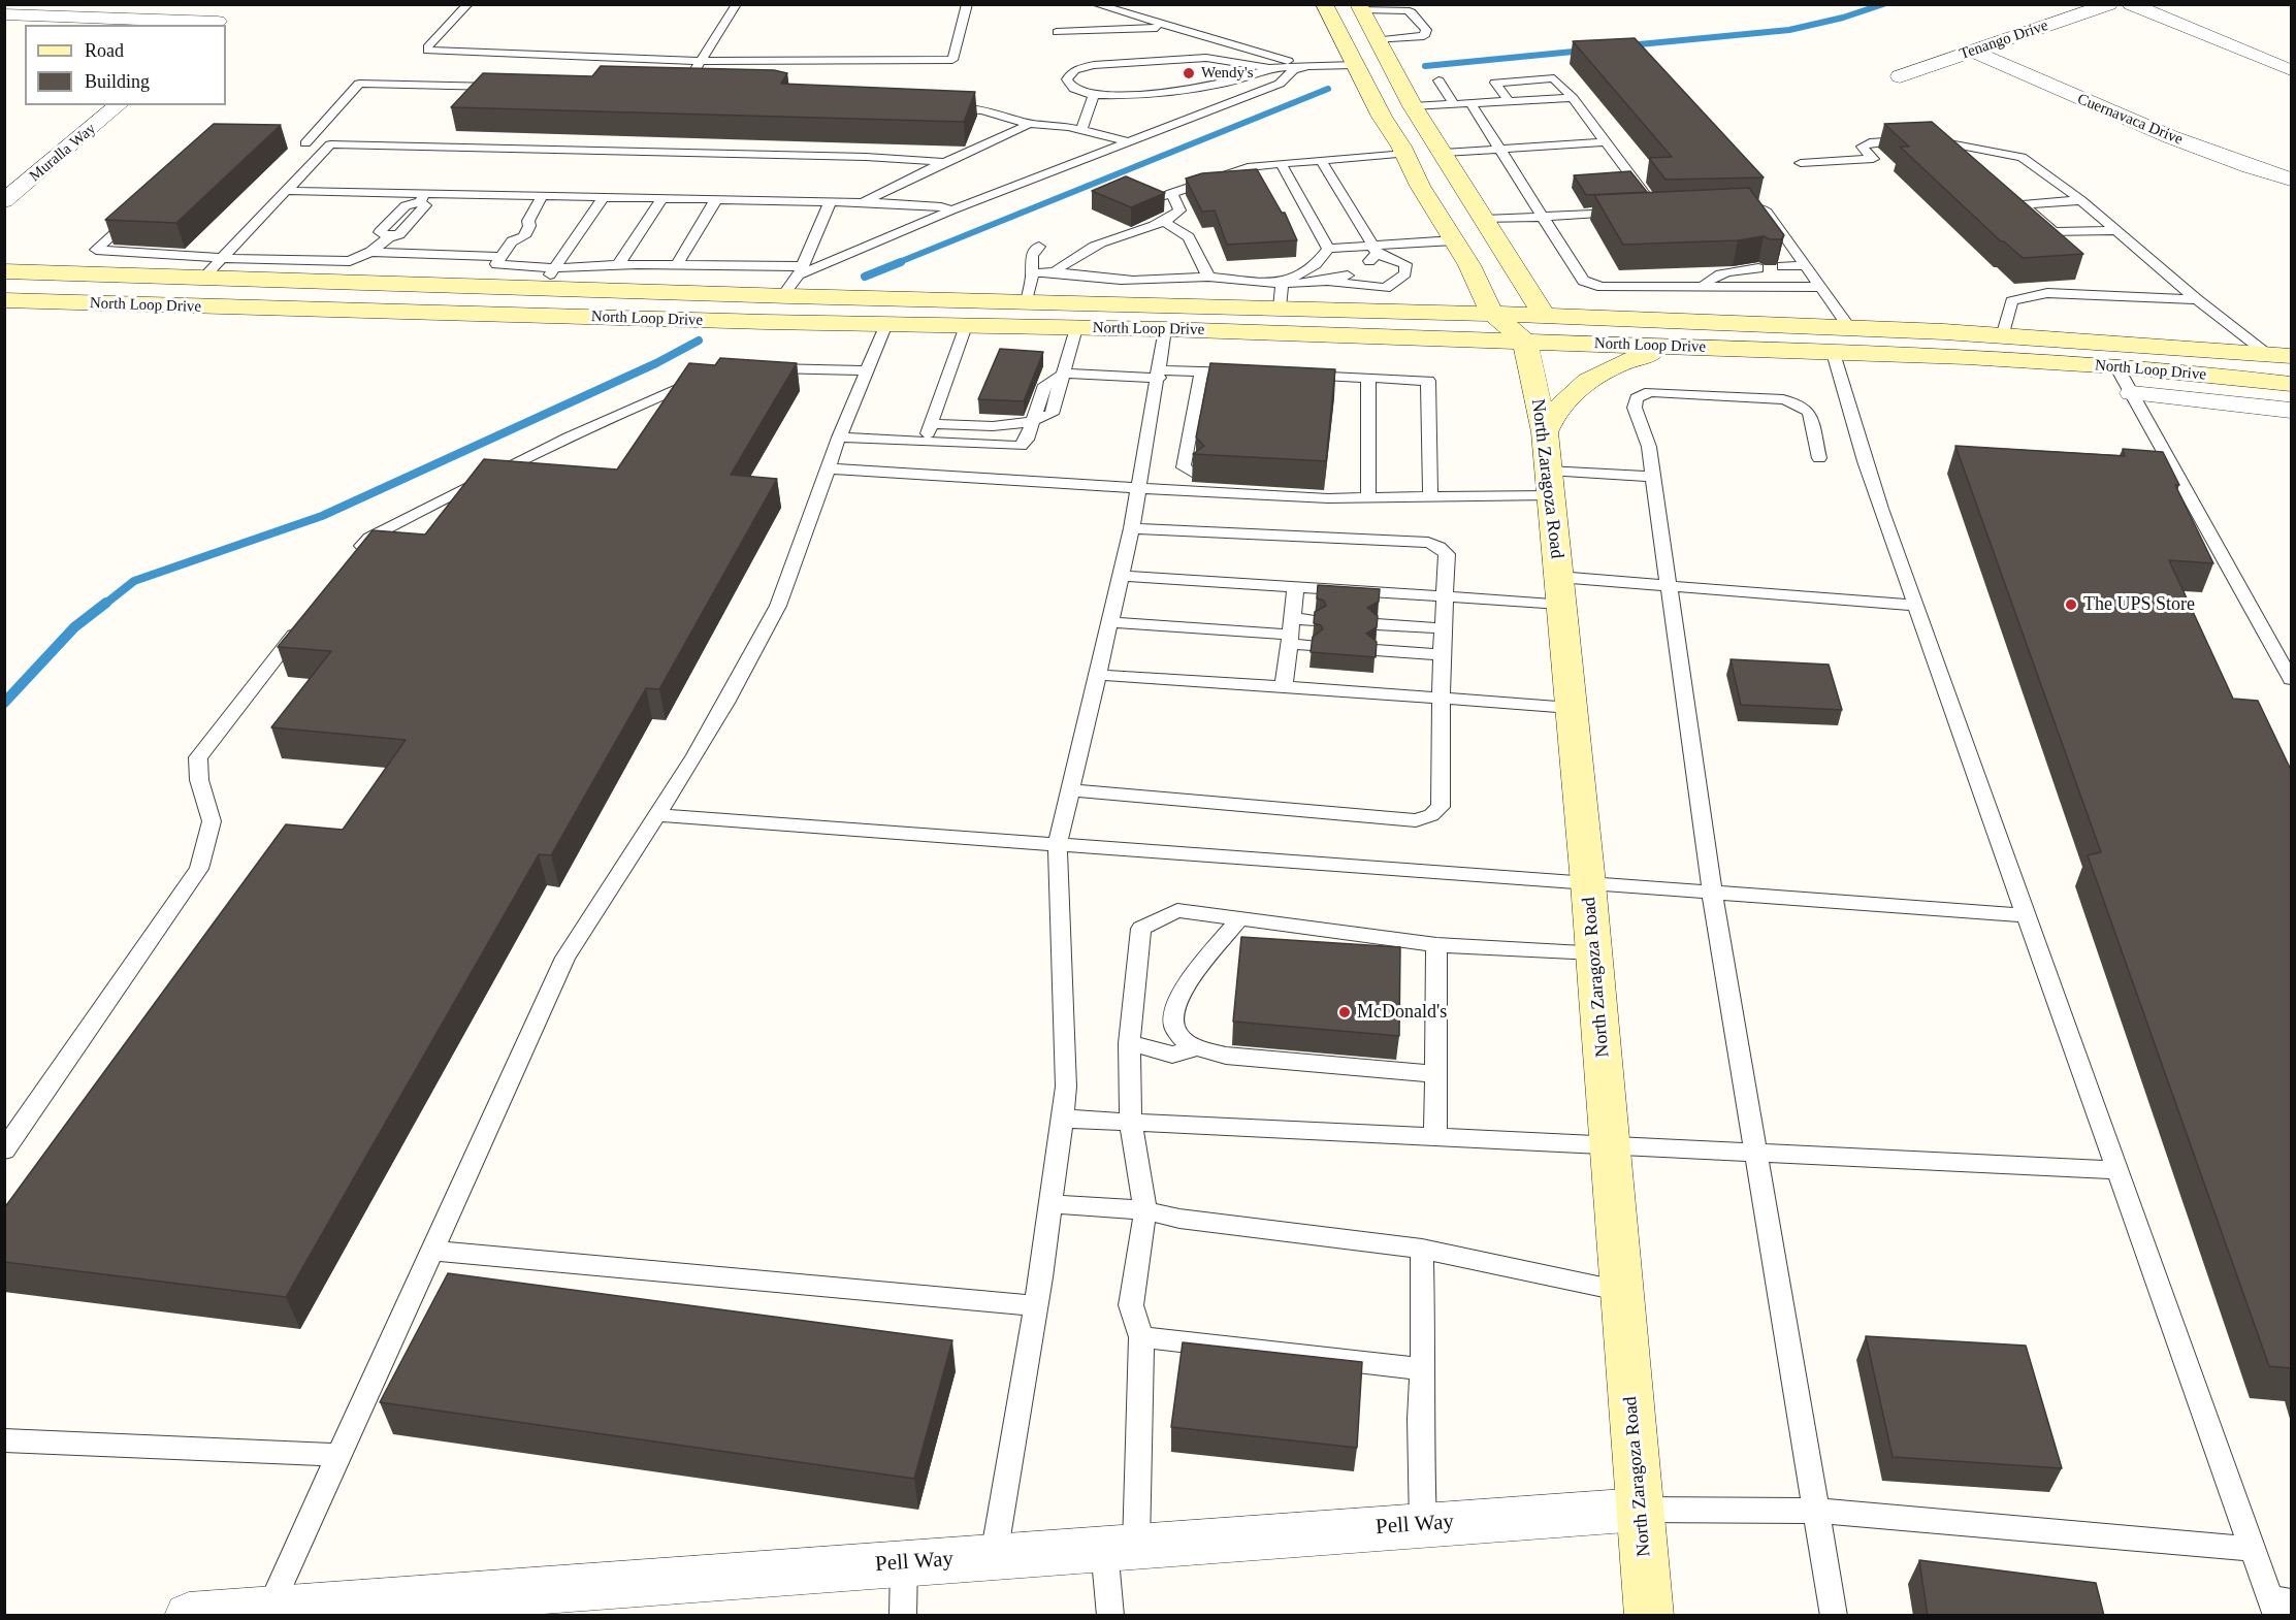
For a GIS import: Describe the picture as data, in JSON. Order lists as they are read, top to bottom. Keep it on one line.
{"streets":{"main road":["North Loop Drive","North Zaragoza Road"],"street":["Tenango Drive","Cuernavaca Drive","Muralla Way","Pell Way"]},"crossings":[["Tenango Drive","Cuernavaca Drive"],["North Loop Drive","North Zaragoza Road"],["North Zaragoza Road","Pell Way"]],"places":["Wendy's","The UPS Store","McDonald's"],"legend":["Road","Building"]}
